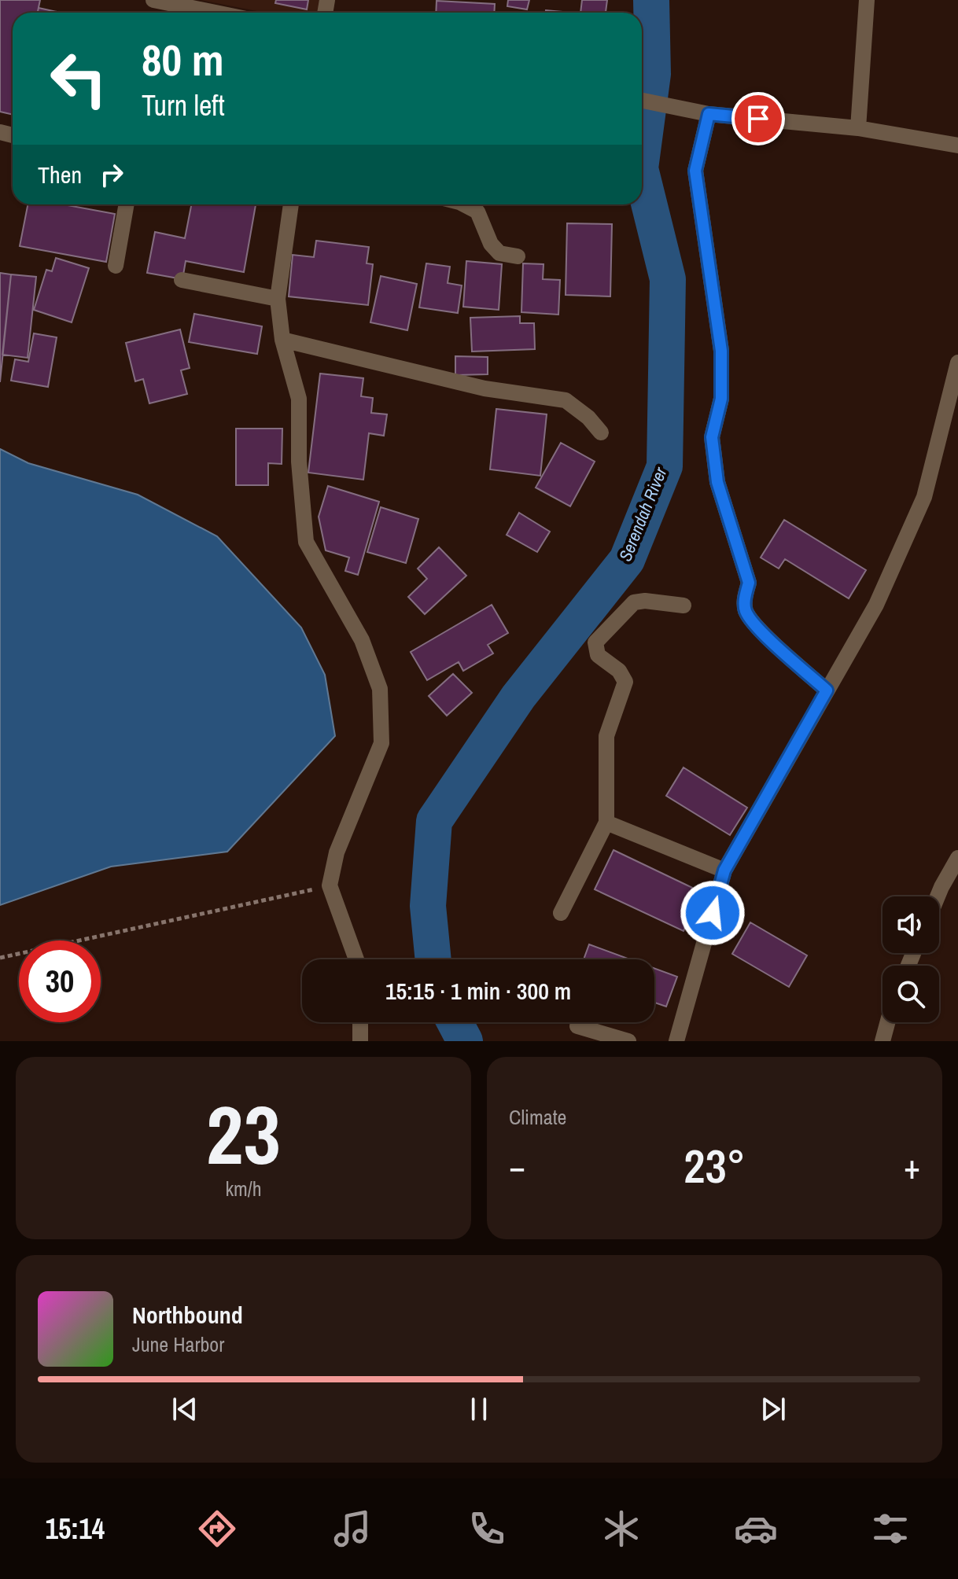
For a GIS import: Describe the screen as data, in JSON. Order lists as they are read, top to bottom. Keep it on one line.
{"water":["Serendah River"],"page":{"turn":["80 m","Turn left"],"then":"Then","limit":"30","trip":"15:15 · 1 min · 300 m","tile":[["23","km/h"],"Climate"],"heat":["−","23°","+"],"song":["Northbound","June Harbor"],"tabs":"15:14"}}
